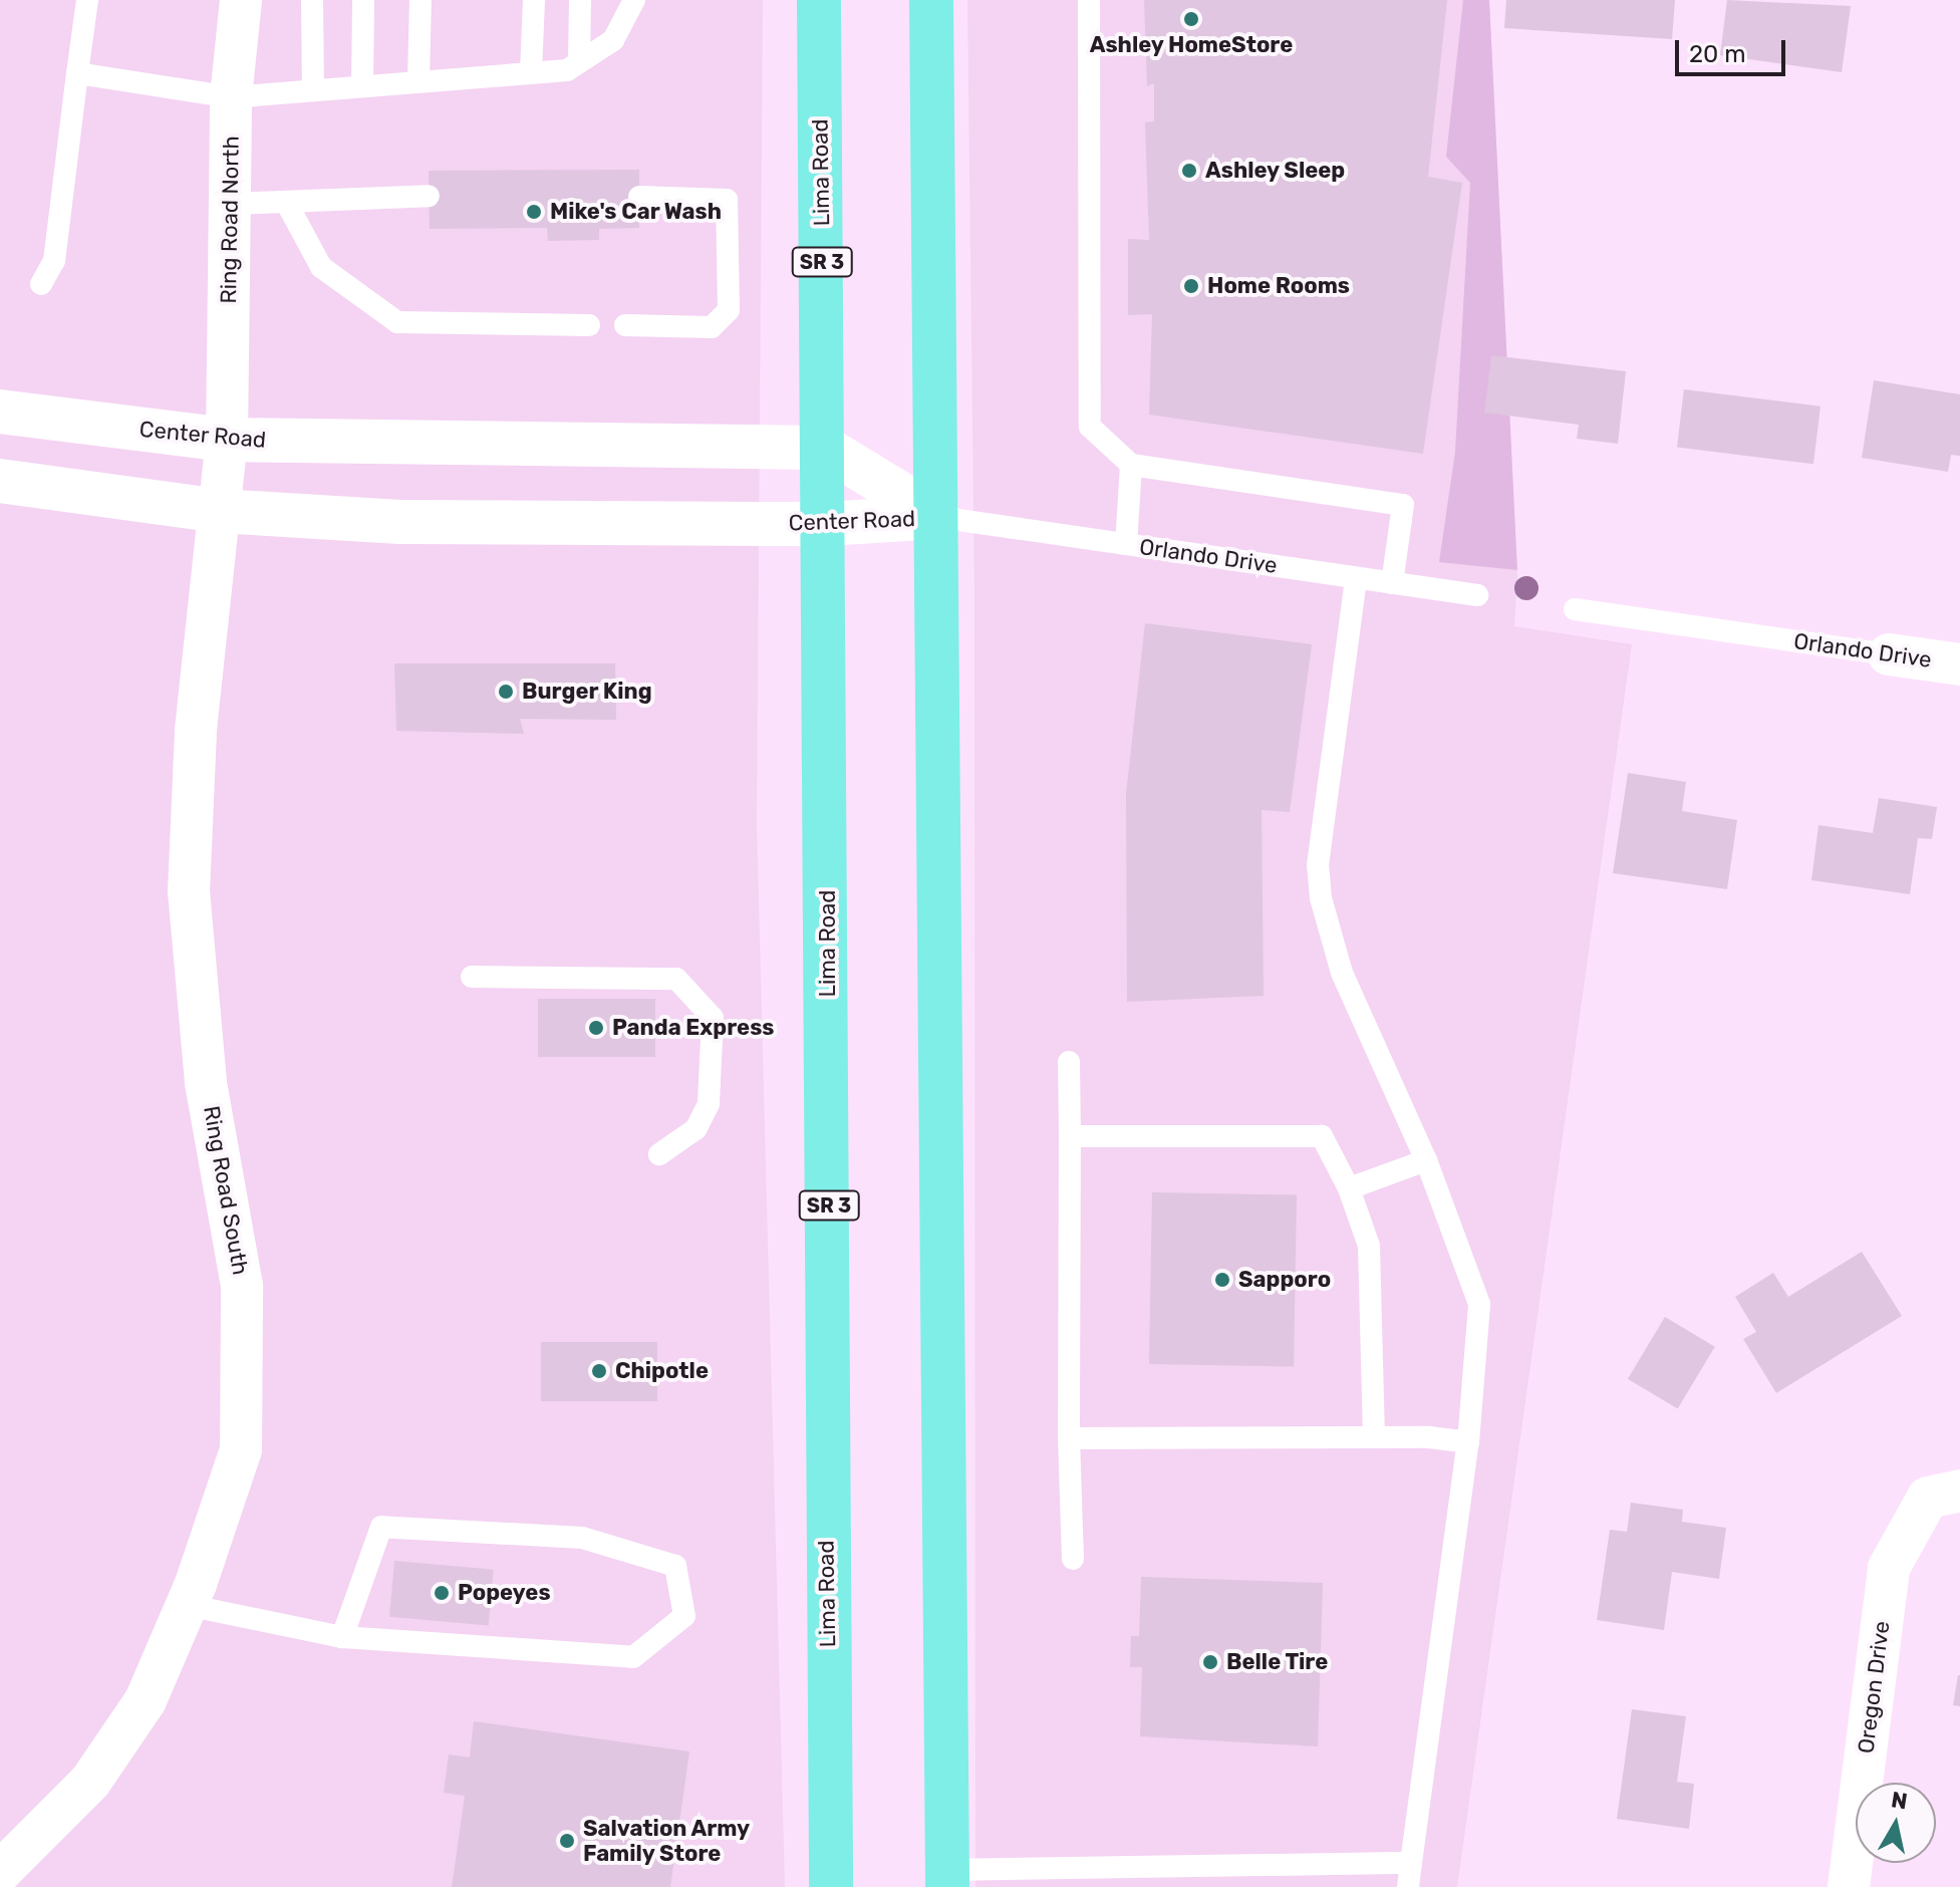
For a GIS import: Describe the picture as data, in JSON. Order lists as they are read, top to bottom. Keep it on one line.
{"streets":{"highway":["Lima Road","SR 3"],"street":["Ring Road North","Center Road","Orlando Drive","Ring Road South","Oregon Drive"]},"crossings":[["Lima Road","Center Road"],["Ring Road North","Center Road"],["Ring Road North","Ring Road South"],["Center Road","Orlando Drive"],["Center Road","Ring Road South"]],"places":["Ashley HomeStore","Ashley Sleep","Mike's Car Wash","Home Rooms","Burger King","Panda Express","Sapporo","Chipotle","Popeyes","Belle Tire","Salvation Army Family Store"],"scale_bar":"20 m","north":"top"}
